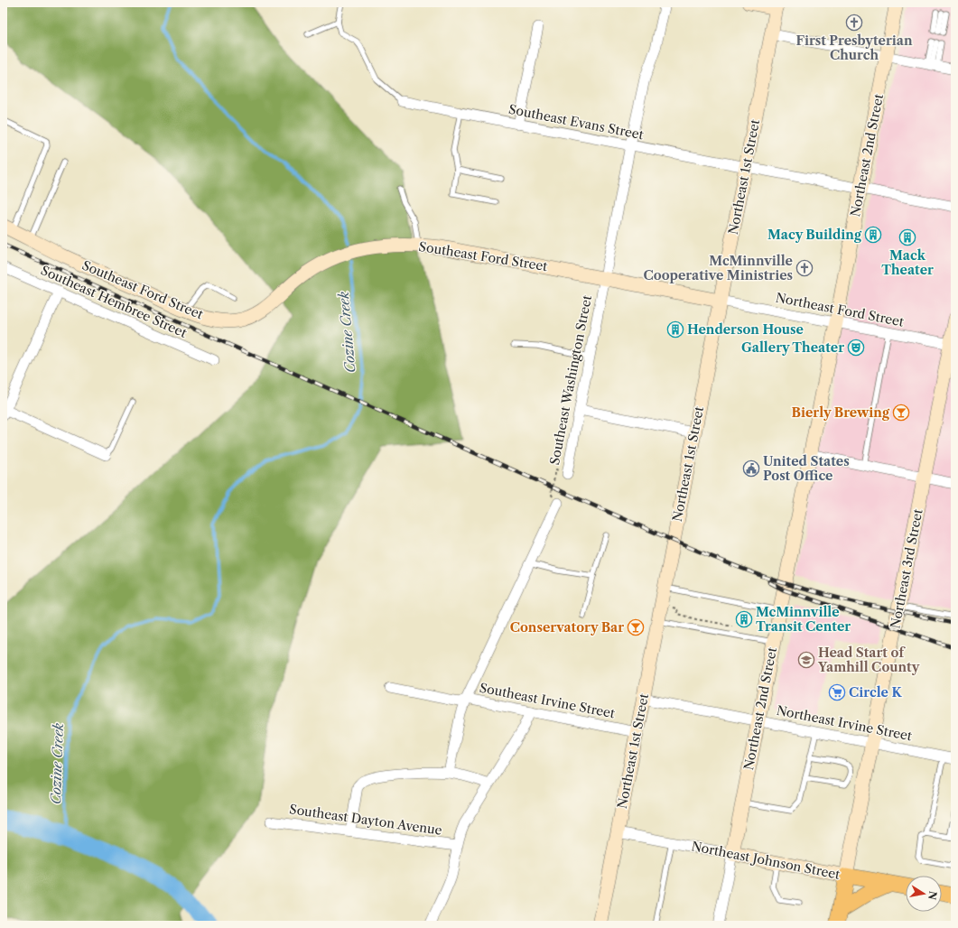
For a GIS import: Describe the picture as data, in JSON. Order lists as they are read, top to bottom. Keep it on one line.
{"streets":{"main road":["Northeast 3rd Street","Northeast Johnson Street"],"street":["Southeast Evans Street","Northeast 2nd Street","Northeast 1st Street","Southeast Ford Street","Southeast Hembree Street","Northeast Ford Street","Southeast Washington Street","Southeast Irvine Street","Northeast Irvine Street","Southeast Dayton Avenue"]},"crossings":[["Southeast Evans Street","Northeast 2nd Street"],["Southeast Evans Street","Northeast 1st Street"],["Southeast Evans Street","Southeast Washington Street"],["Northeast 2nd Street","Northeast Ford Street"],["Northeast 2nd Street","Northeast Irvine Street"],["Northeast 2nd Street","Northeast Johnson Street"],["Northeast 1st Street","Southeast Ford Street"],["Northeast 1st Street","Northeast Ford Street"],["Northeast 1st Street","Southeast Irvine Street"],["Northeast 1st Street","Northeast Irvine Street"],["Northeast 1st Street","Northeast Johnson Street"],["Southeast Ford Street","Northeast Ford Street"],["Southeast Ford Street","Southeast Washington Street"],["Northeast Ford Street","Northeast 3rd Street"],["Northeast 3rd Street","Northeast Irvine Street"],["Northeast 3rd Street","Northeast Johnson Street"]],"water":["Cozine Creek"],"places":{"church":["First Presbyterian Church","McMinnville Cooperative Ministries"],"building":["Macy Building","Mack Theater","Henderson House","McMinnville Transit Center"],"theatre":["Gallery Theater"],"bar":["Bierly Brewing","Conservatory Bar"],"public building":["United States Post Office"],"school or university":["Head Start of Yamhill County"],"supermarket":["Circle K"]},"north":"right"}
